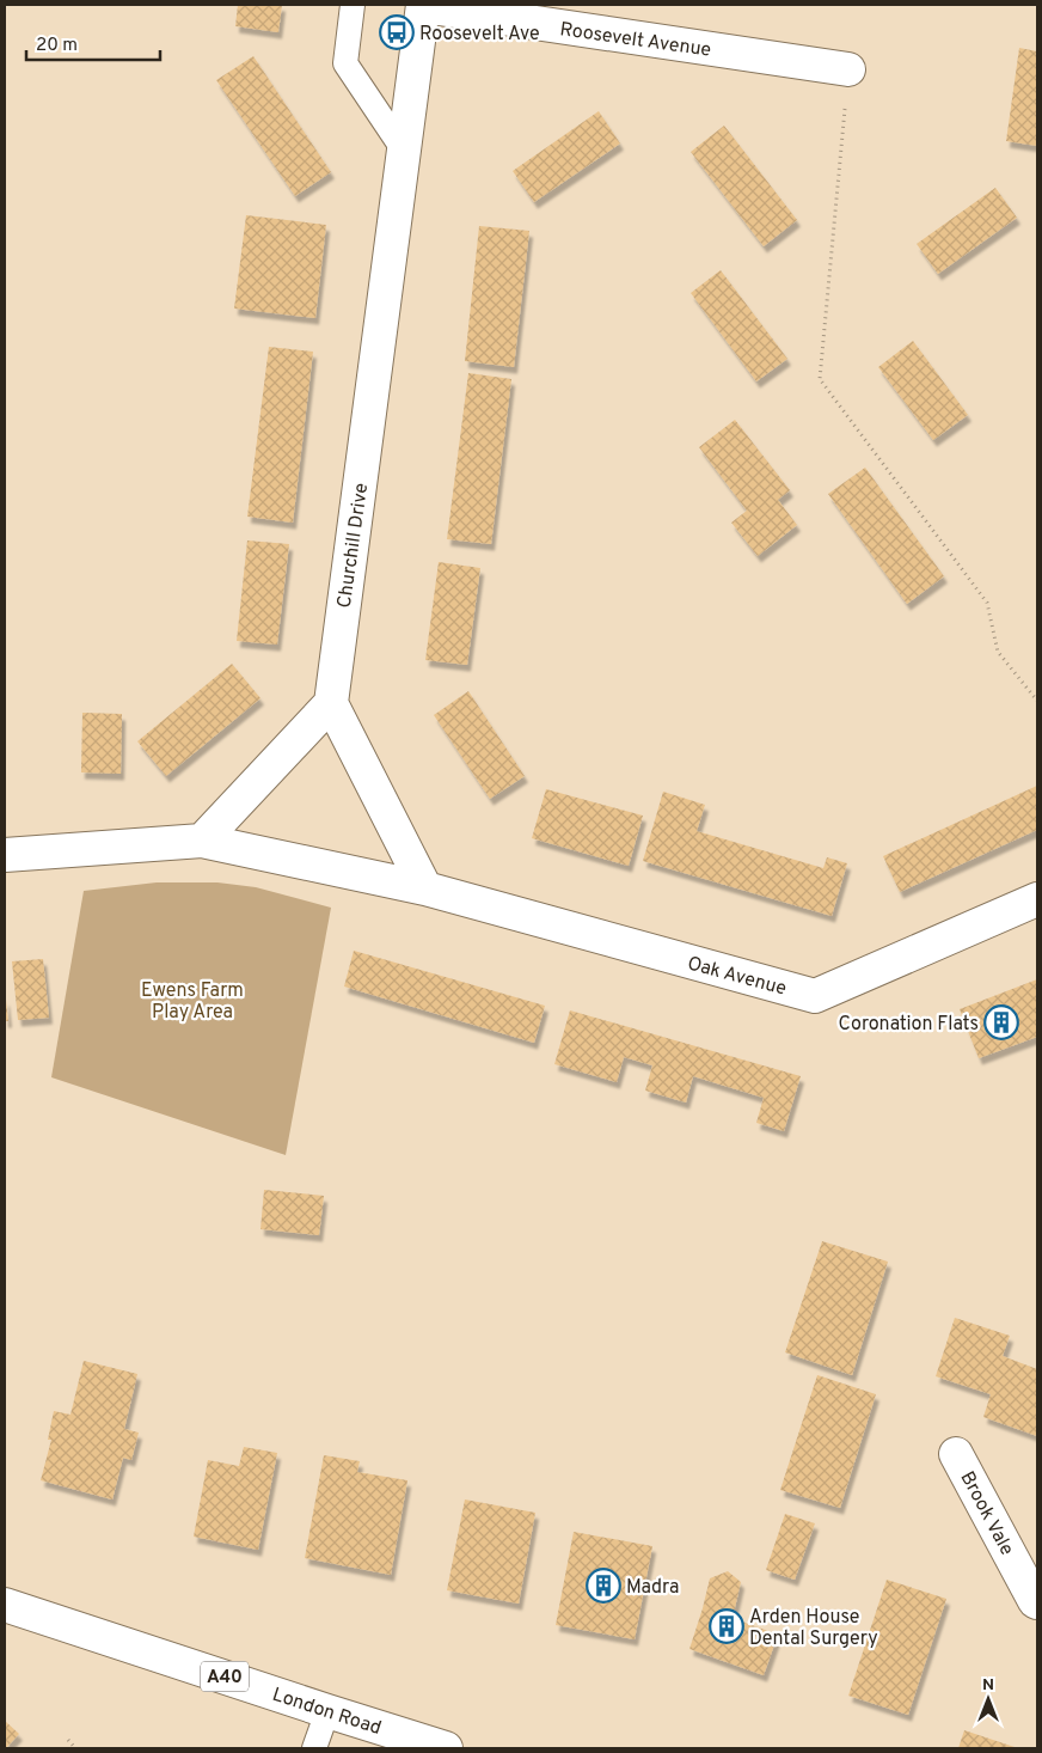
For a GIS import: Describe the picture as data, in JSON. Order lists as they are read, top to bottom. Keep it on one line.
{"streets":{"main road":["Roosevelt Avenue","Churchill Drive","Oak Avenue","Brook Vale","A40","London Road"]},"crossings":[["Roosevelt Avenue","Churchill Drive"]],"parks":["Ewens Farm Play Area"],"places":{"bus stop":["Roosevelt Ave"],"building":["Coronation Flats","Madra","Arden House Dental Surgery"]},"scale_bar":"20 m","north":"top"}
